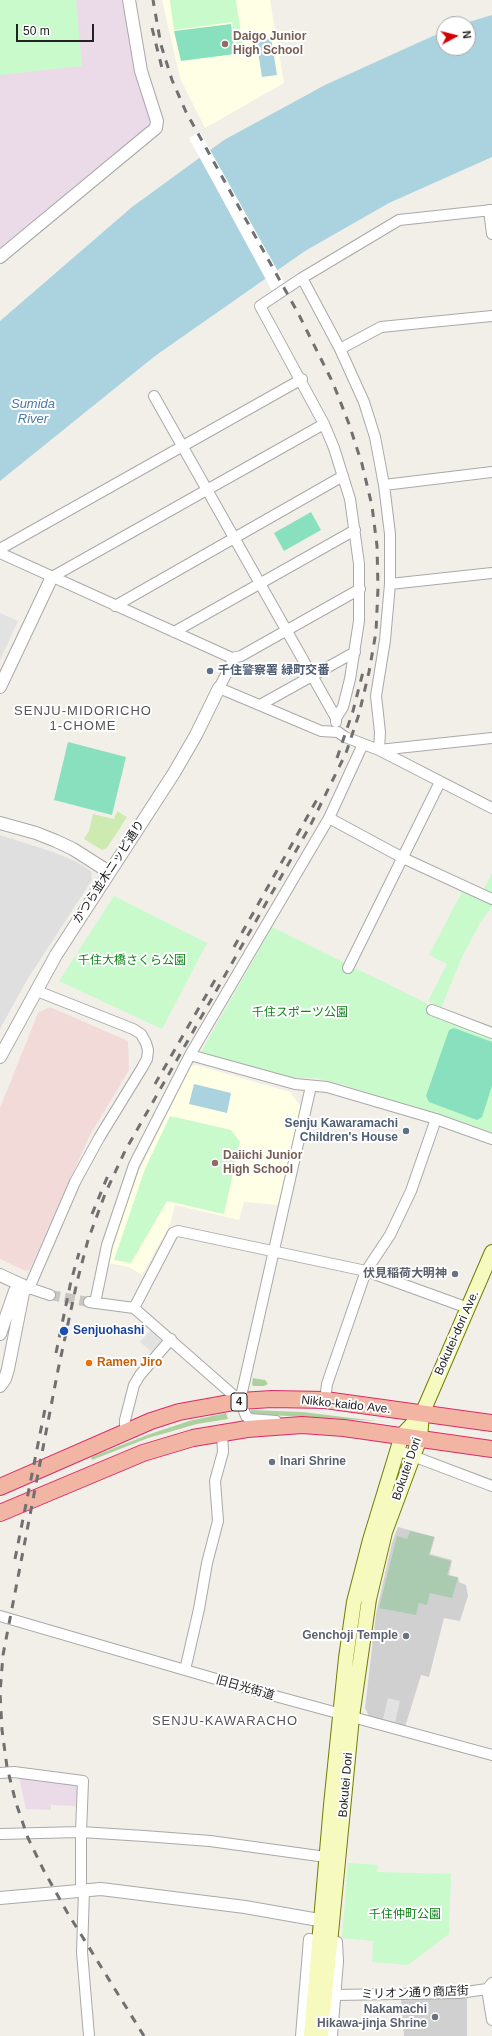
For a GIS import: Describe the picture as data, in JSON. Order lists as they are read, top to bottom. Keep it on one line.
{"streets":{"highway":["4","Nikko-kaido Ave."],"main road":["Bokutei-dori Ave.","Bokutei Dori"],"street":["かつら並木ニッピ通り","旧日光街道","ミリオン通り商店街"]},"crossings":[["Bokutei-dori Ave.","Nikko-kaido Ave."],["Bokutei-dori Ave.","Bokutei Dori"],["Nikko-kaido Ave.","Bokutei Dori"],["Bokutei Dori","旧日光街道"]],"districts":["SENJU-MIDORICHO 1-CHOME","SENJU-KAWARACHO"],"water":["Sumida River"],"parks":["千住大橋さくら公園","千住スポーツ公園","千住仲町公園"],"places":["Daigo Junior High School","千住警察署 緑町交番","Senju Kawaramachi Children's House","Daiichi Junior High School","伏見稲荷大明神","Senjuohashi","Ramen Jiro","Inari Shrine","Genchoji Temple","Nakamachi Hikawa-jinja Shrine"],"scale_bar":"50 m","north":"right"}
